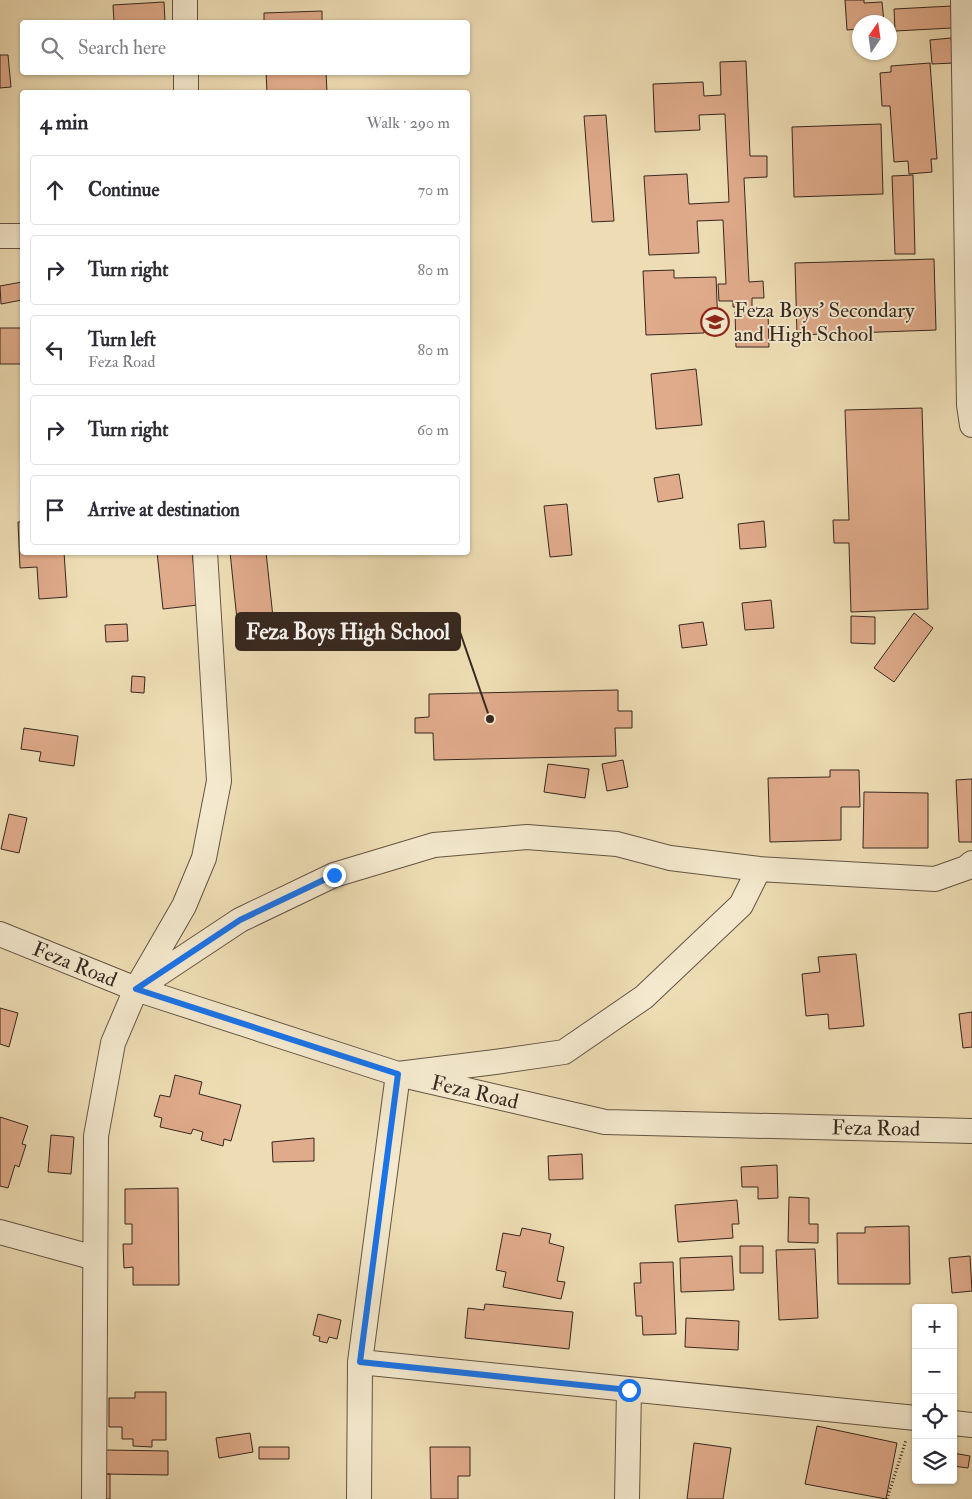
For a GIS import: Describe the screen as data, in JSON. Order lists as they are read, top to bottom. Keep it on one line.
{"streets":{"street":["Feza Road"]},"places":{"school or university":["Feza Boys' Secondary and High School"],"other":["Feza Boys High School"]},"north":"top","page":{"search":"Search here","heading":["4 min","Walk · 290 m"],"list":[["Continue","70 m"],["Turn right","80 m"],["Turn left","Feza Road","80 m"],["Turn right","60 m"],"Arrive at destination"],"map_buttons":["+","−"]}}
